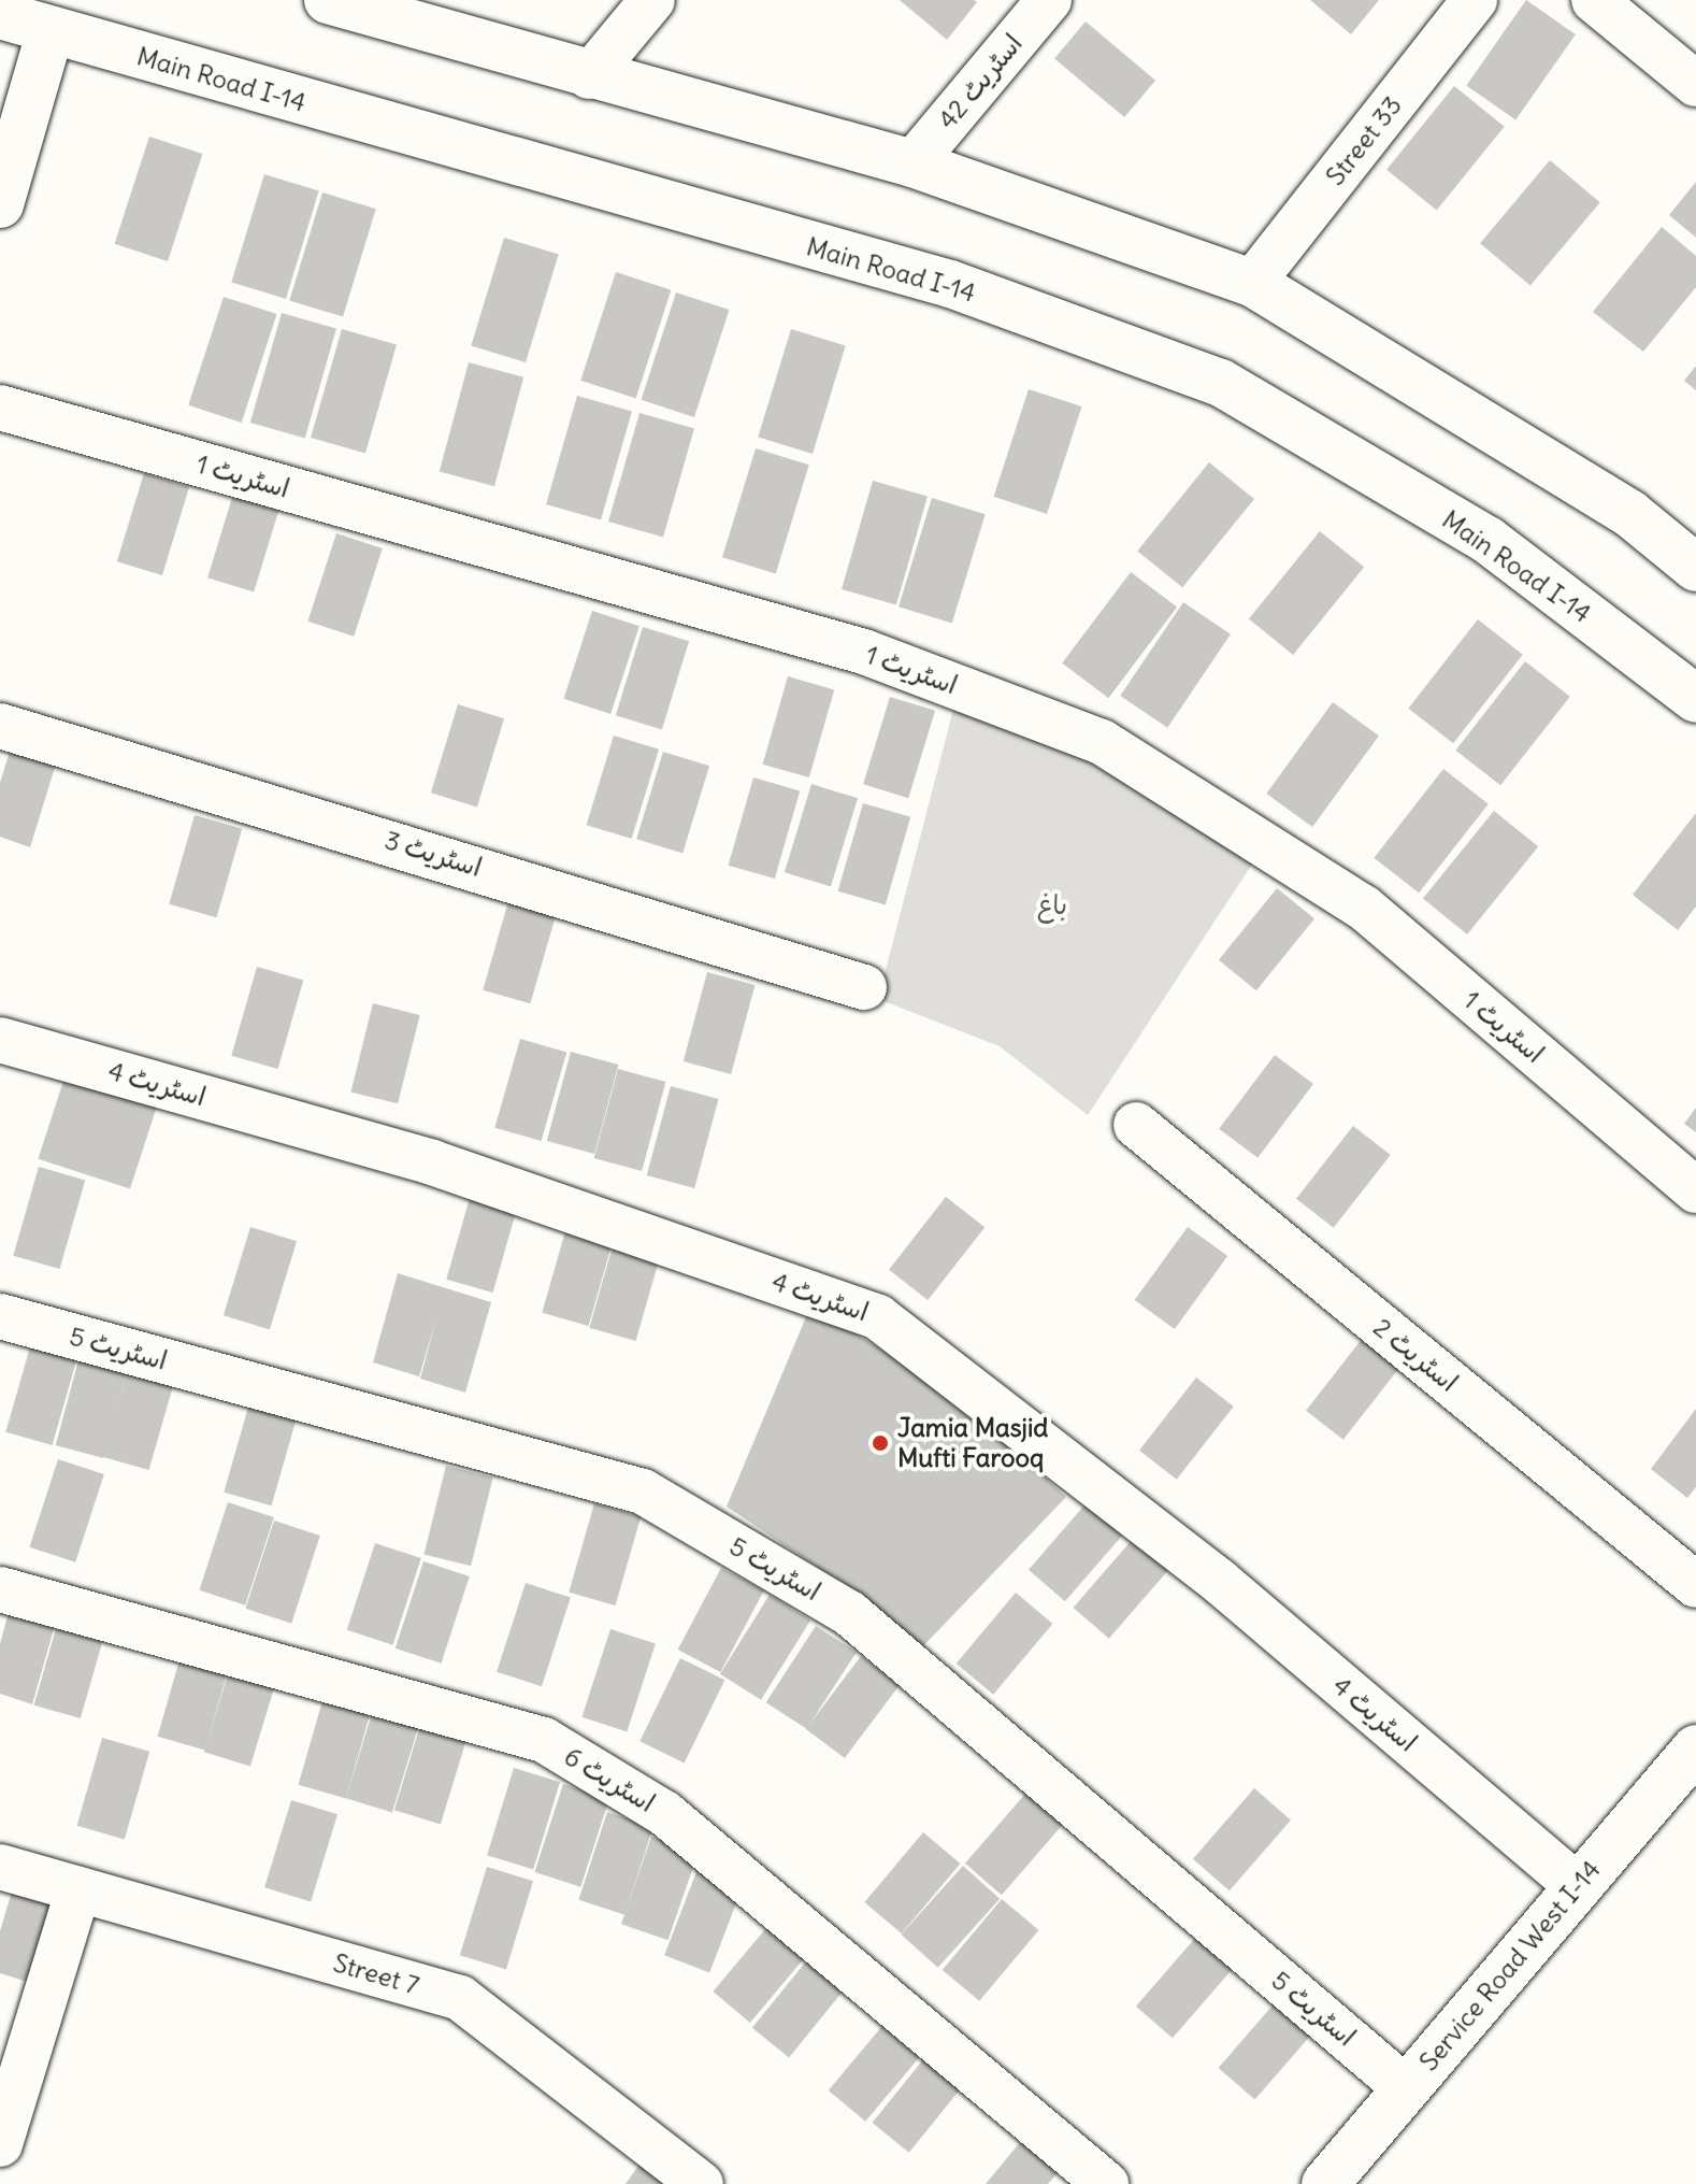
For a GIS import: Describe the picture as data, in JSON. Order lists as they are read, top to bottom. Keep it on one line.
{"streets":{"main road":["Main Road I-14","Service Road West I-14"],"street":["اسٹریٹ 42","Street 33","اسٹریٹ 1","اسٹریٹ 3","اسٹریٹ 4","اسٹریٹ 5","اسٹریٹ 2","اسٹریٹ 6","Street 7"]},"crossings":[["اسٹریٹ 4","Service Road West I-14"],["اسٹریٹ 5","Service Road West I-14"]],"parks":["باغ"],"places":["Jamia Masjid Mufti Farooq"]}
